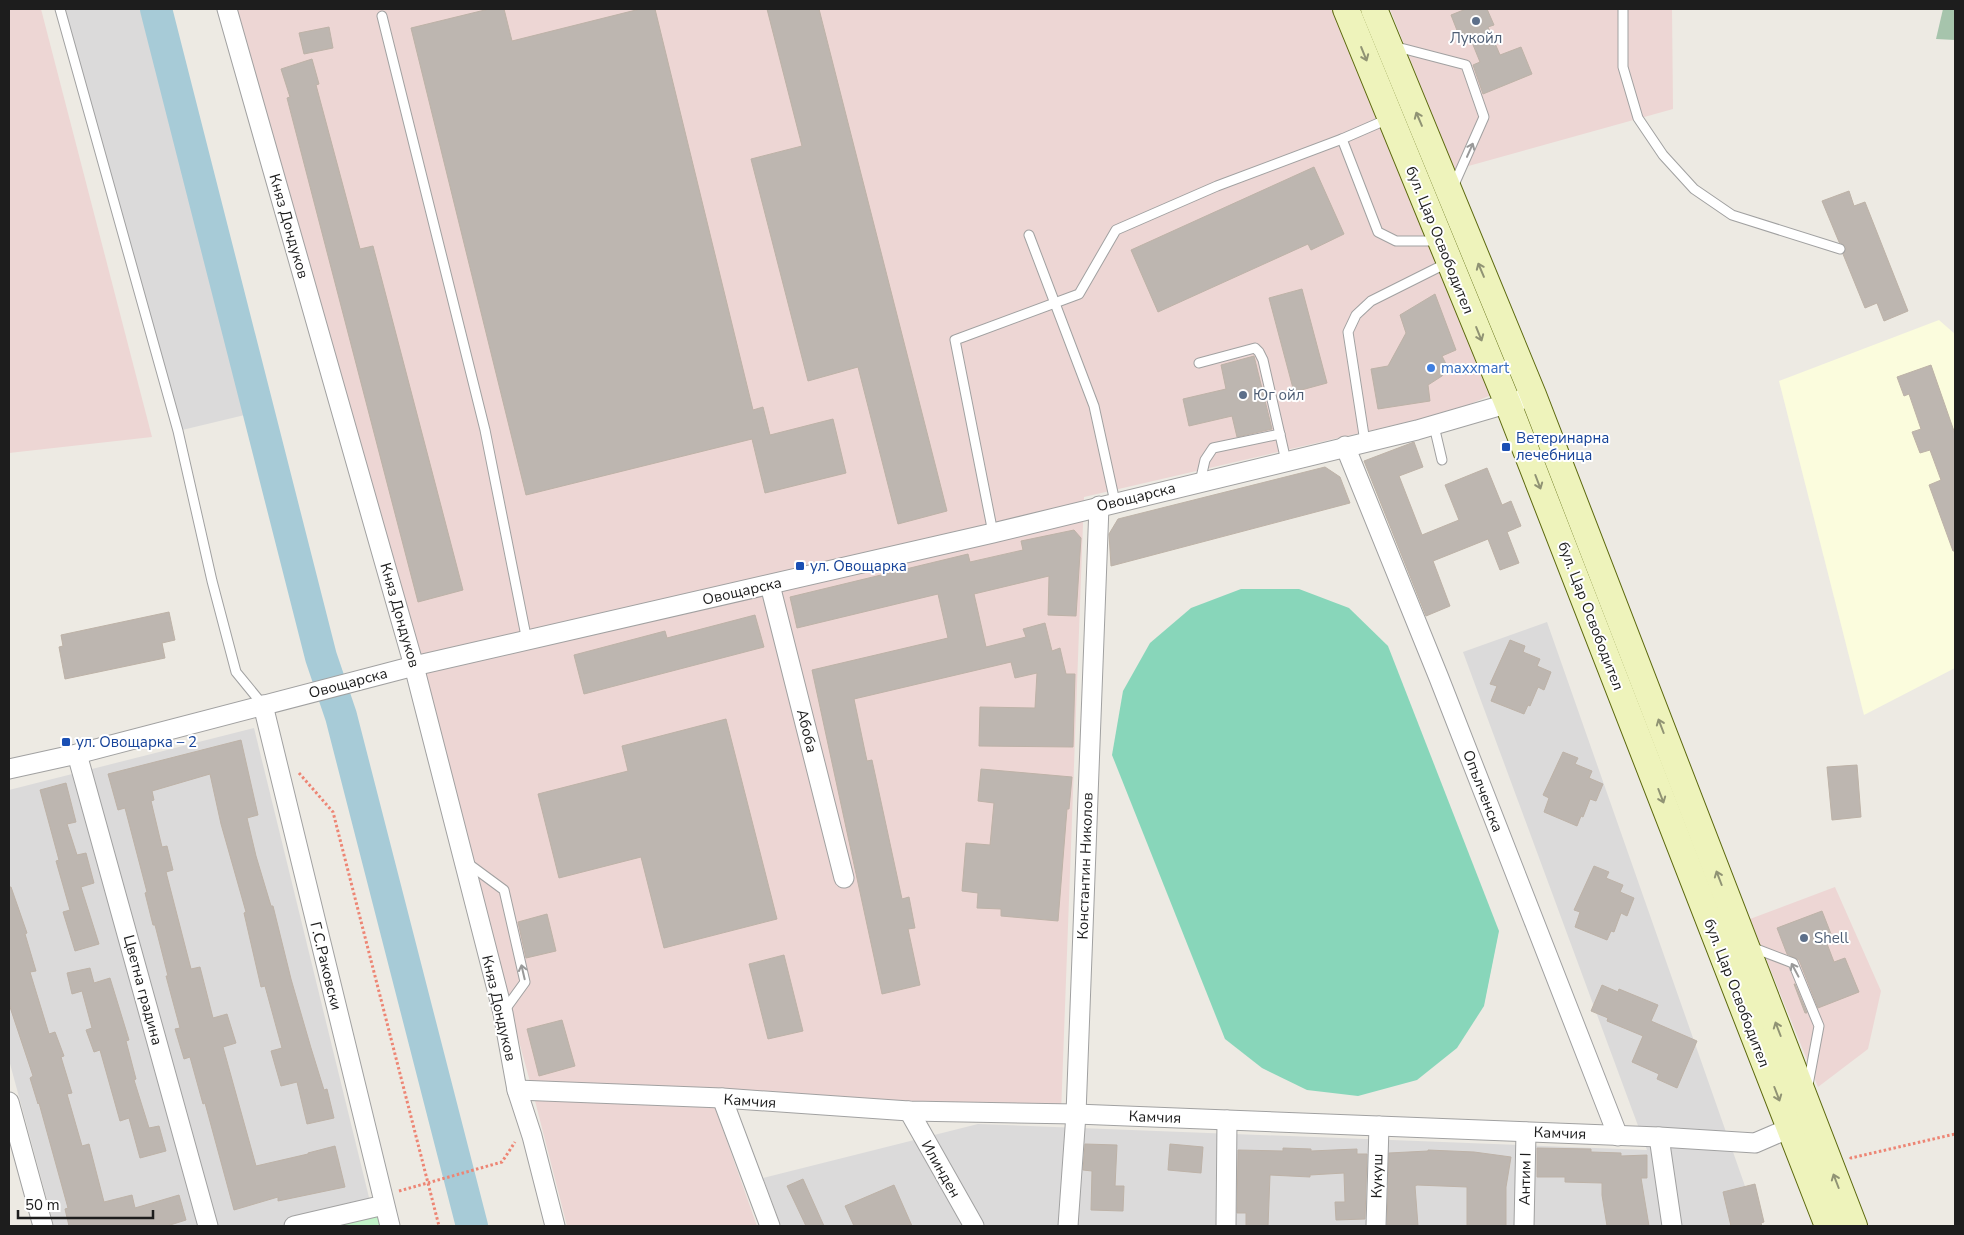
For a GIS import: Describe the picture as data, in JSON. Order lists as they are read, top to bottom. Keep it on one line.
{"streets":{"main road":["бул. Цар Освободител"],"street":["Княз Дондуков","Овощарска","Абоба","Опълченска","Константин Николов","Г.С.Раковски","Цветна градина","Камчия","Илинден","Кукуш","Антим I"]},"crossings":[["Княз Дондуков","Овощарска"],["Княз Дондуков","Камчия"],["бул. Цар Освободител","Овощарска"],["бул. Цар Освободител","Камчия"],["Овощарска","Абоба"],["Овощарска","Опълченска"],["Овощарска","Константин Николов"],["Овощарска","Г.С.Раковски"],["Овощарска","Цветна градина"],["Опълченска","Камчия"],["Константин Николов","Камчия"],["Камчия","Илинден"],["Камчия","Кукуш"],["Камчия","Антим I"]],"places":{"other":["Лукойл","maxxmart","Юг ойл","Shell"],"transit":["Ветеринарна лечебница","ул. Овощарка","ул. Овощарка – 2"]},"scale_bar":"50 m"}
